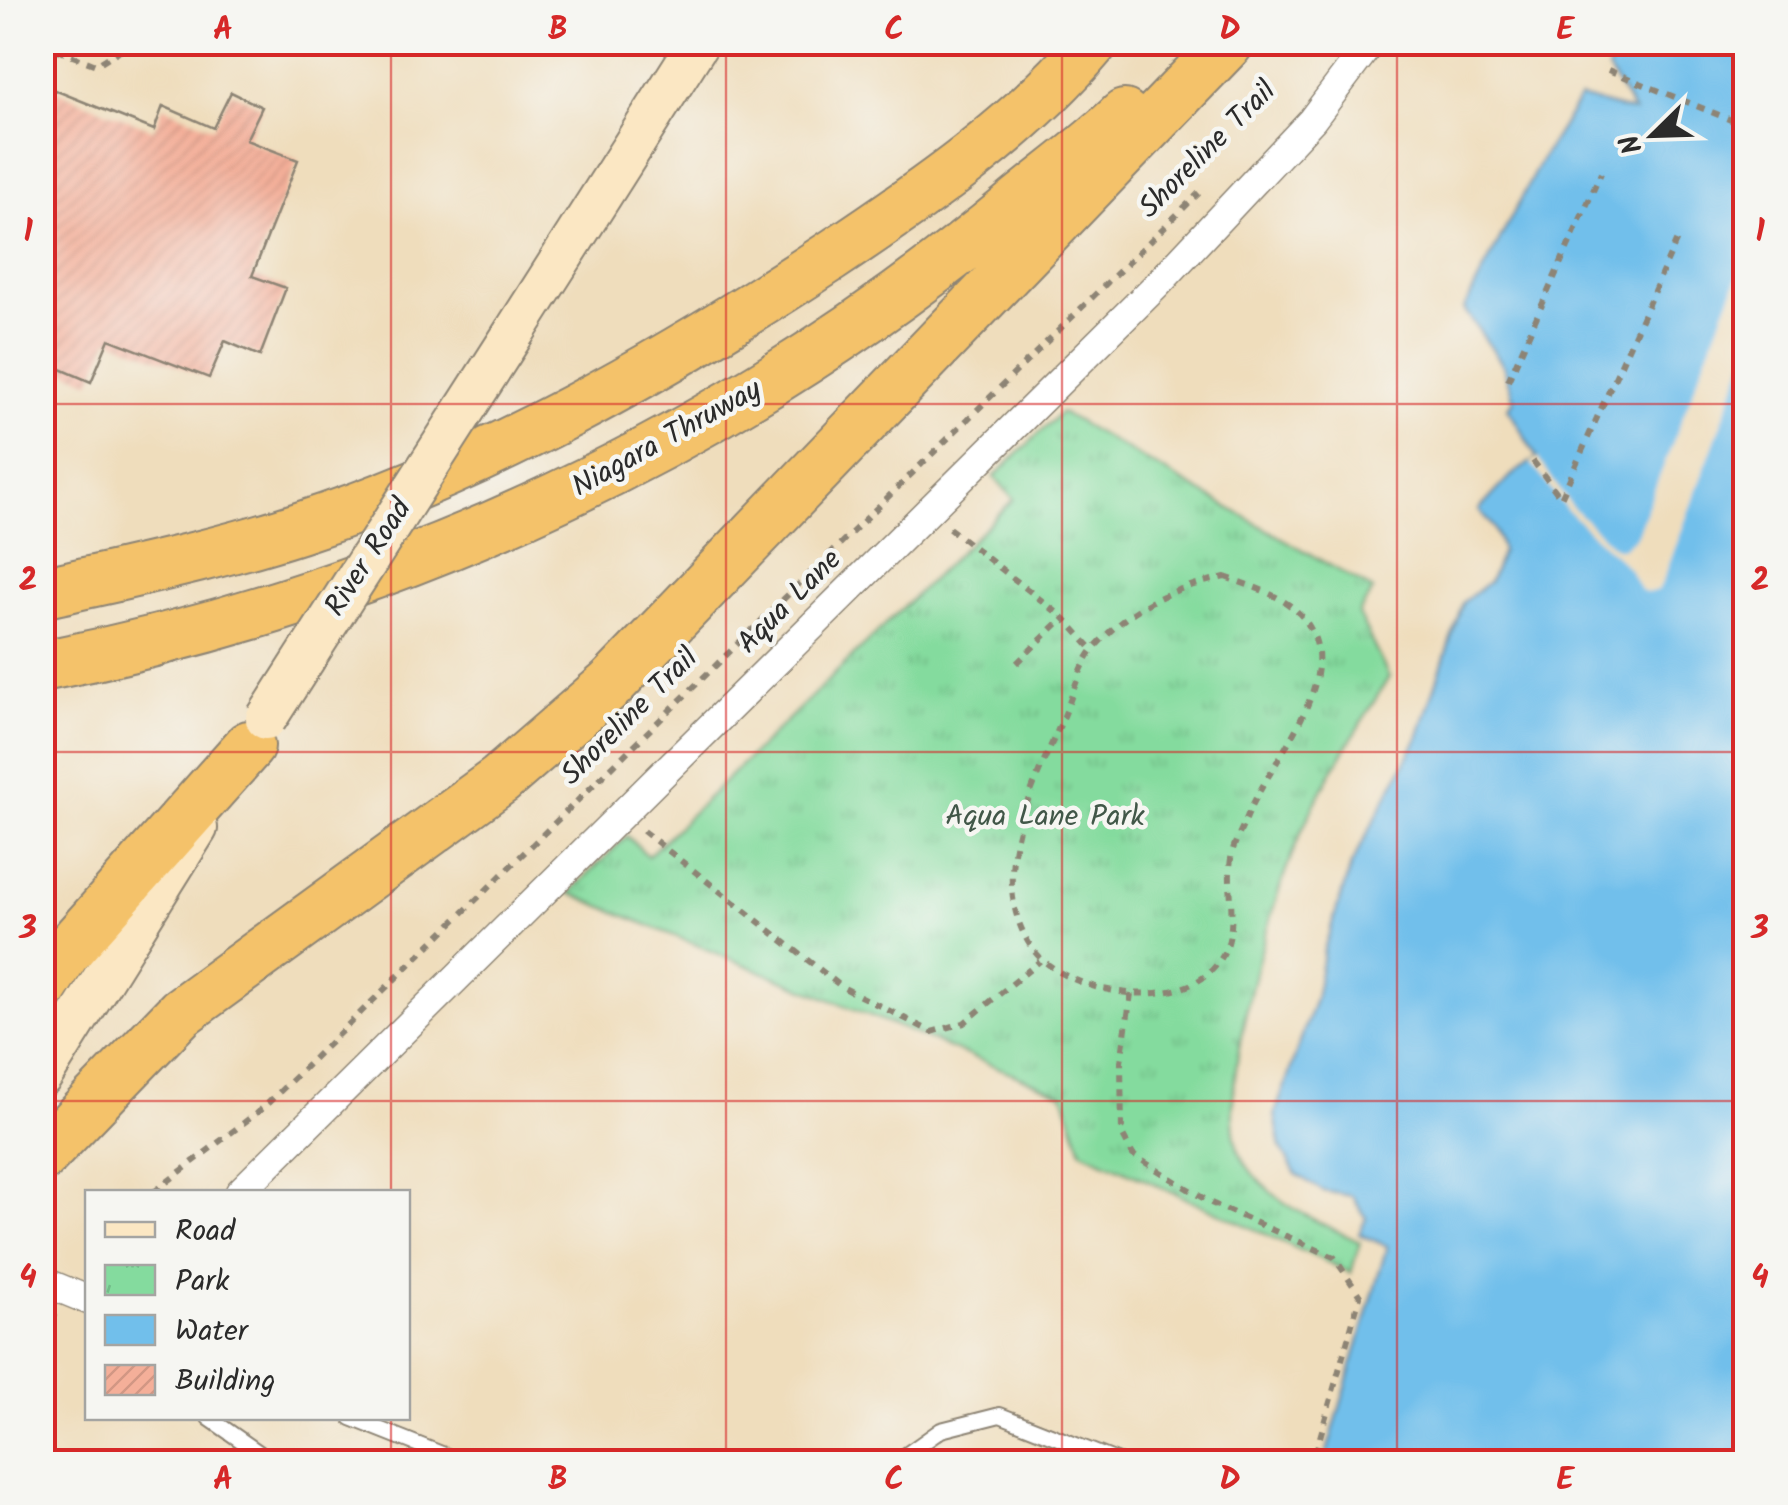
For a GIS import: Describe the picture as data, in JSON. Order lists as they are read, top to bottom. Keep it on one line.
{"streets":{"highway":["Niagara Thruway"],"main road":["River Road"],"street":["Aqua Lane"],"path":["Shoreline Trail"]},"parks":["Aqua Lane Park"],"legend":["Road","Park","Water","Building"],"north":"bottom left","grid":{"columns":["A","B","C","D","E"],"rows":["1","2","3","4"]}}
